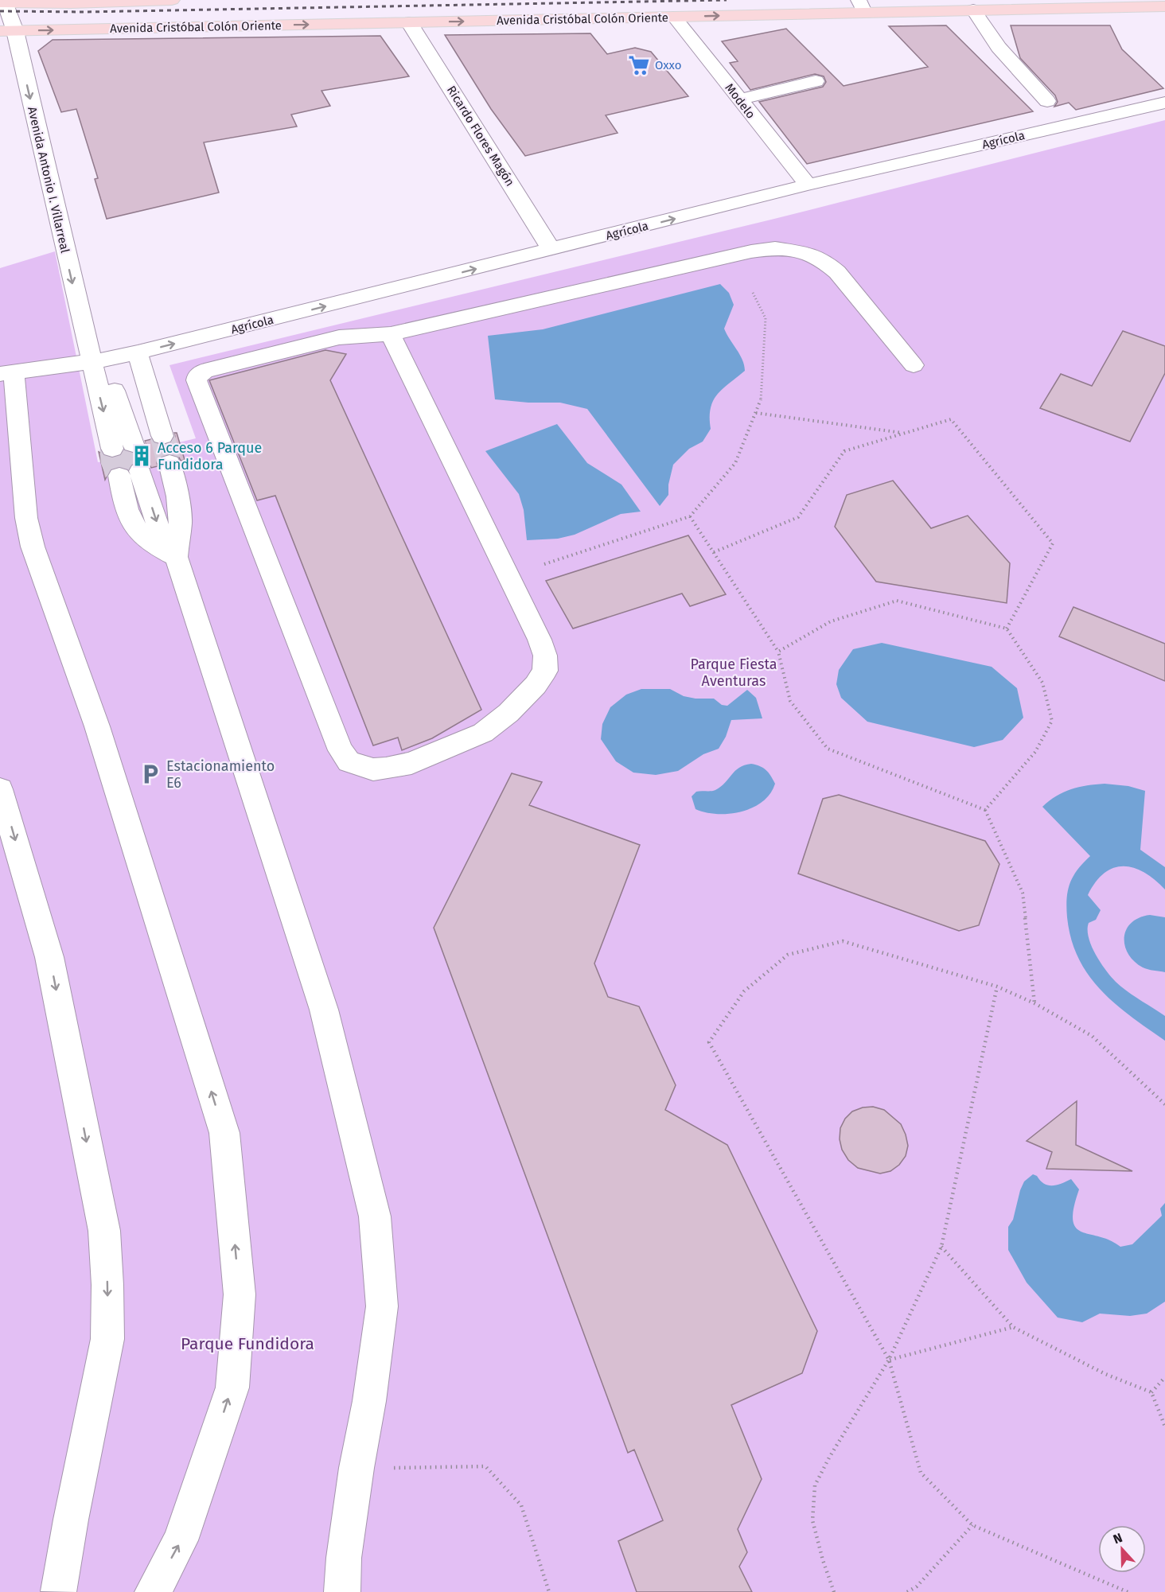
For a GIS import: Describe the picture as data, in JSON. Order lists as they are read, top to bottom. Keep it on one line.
{"streets":{"main road":["Avenida Cristóbal Colón Oriente"],"street":["Modelo","Ricardo Flores Magón","Agrícola","Avenida Antonio I. Villarreal"]},"crossings":[["Avenida Cristóbal Colón Oriente","Modelo"],["Avenida Cristóbal Colón Oriente","Ricardo Flores Magón"],["Avenida Cristóbal Colón Oriente","Avenida Antonio I. Villarreal"],["Modelo","Agrícola"],["Ricardo Flores Magón","Agrícola"],["Agrícola","Avenida Antonio I. Villarreal"]],"one_way":["Avenida Cristóbal Colón Oriente","Agrícola","Avenida Antonio I. Villarreal"],"parks":["Parque Fiesta Aventuras","Parque Fundidora"],"places":{"supermarket":["Oxxo"],"building":["Acceso 6 Parque Fundidora"],"parking":["Estacionamiento E6"]},"north":"top"}
